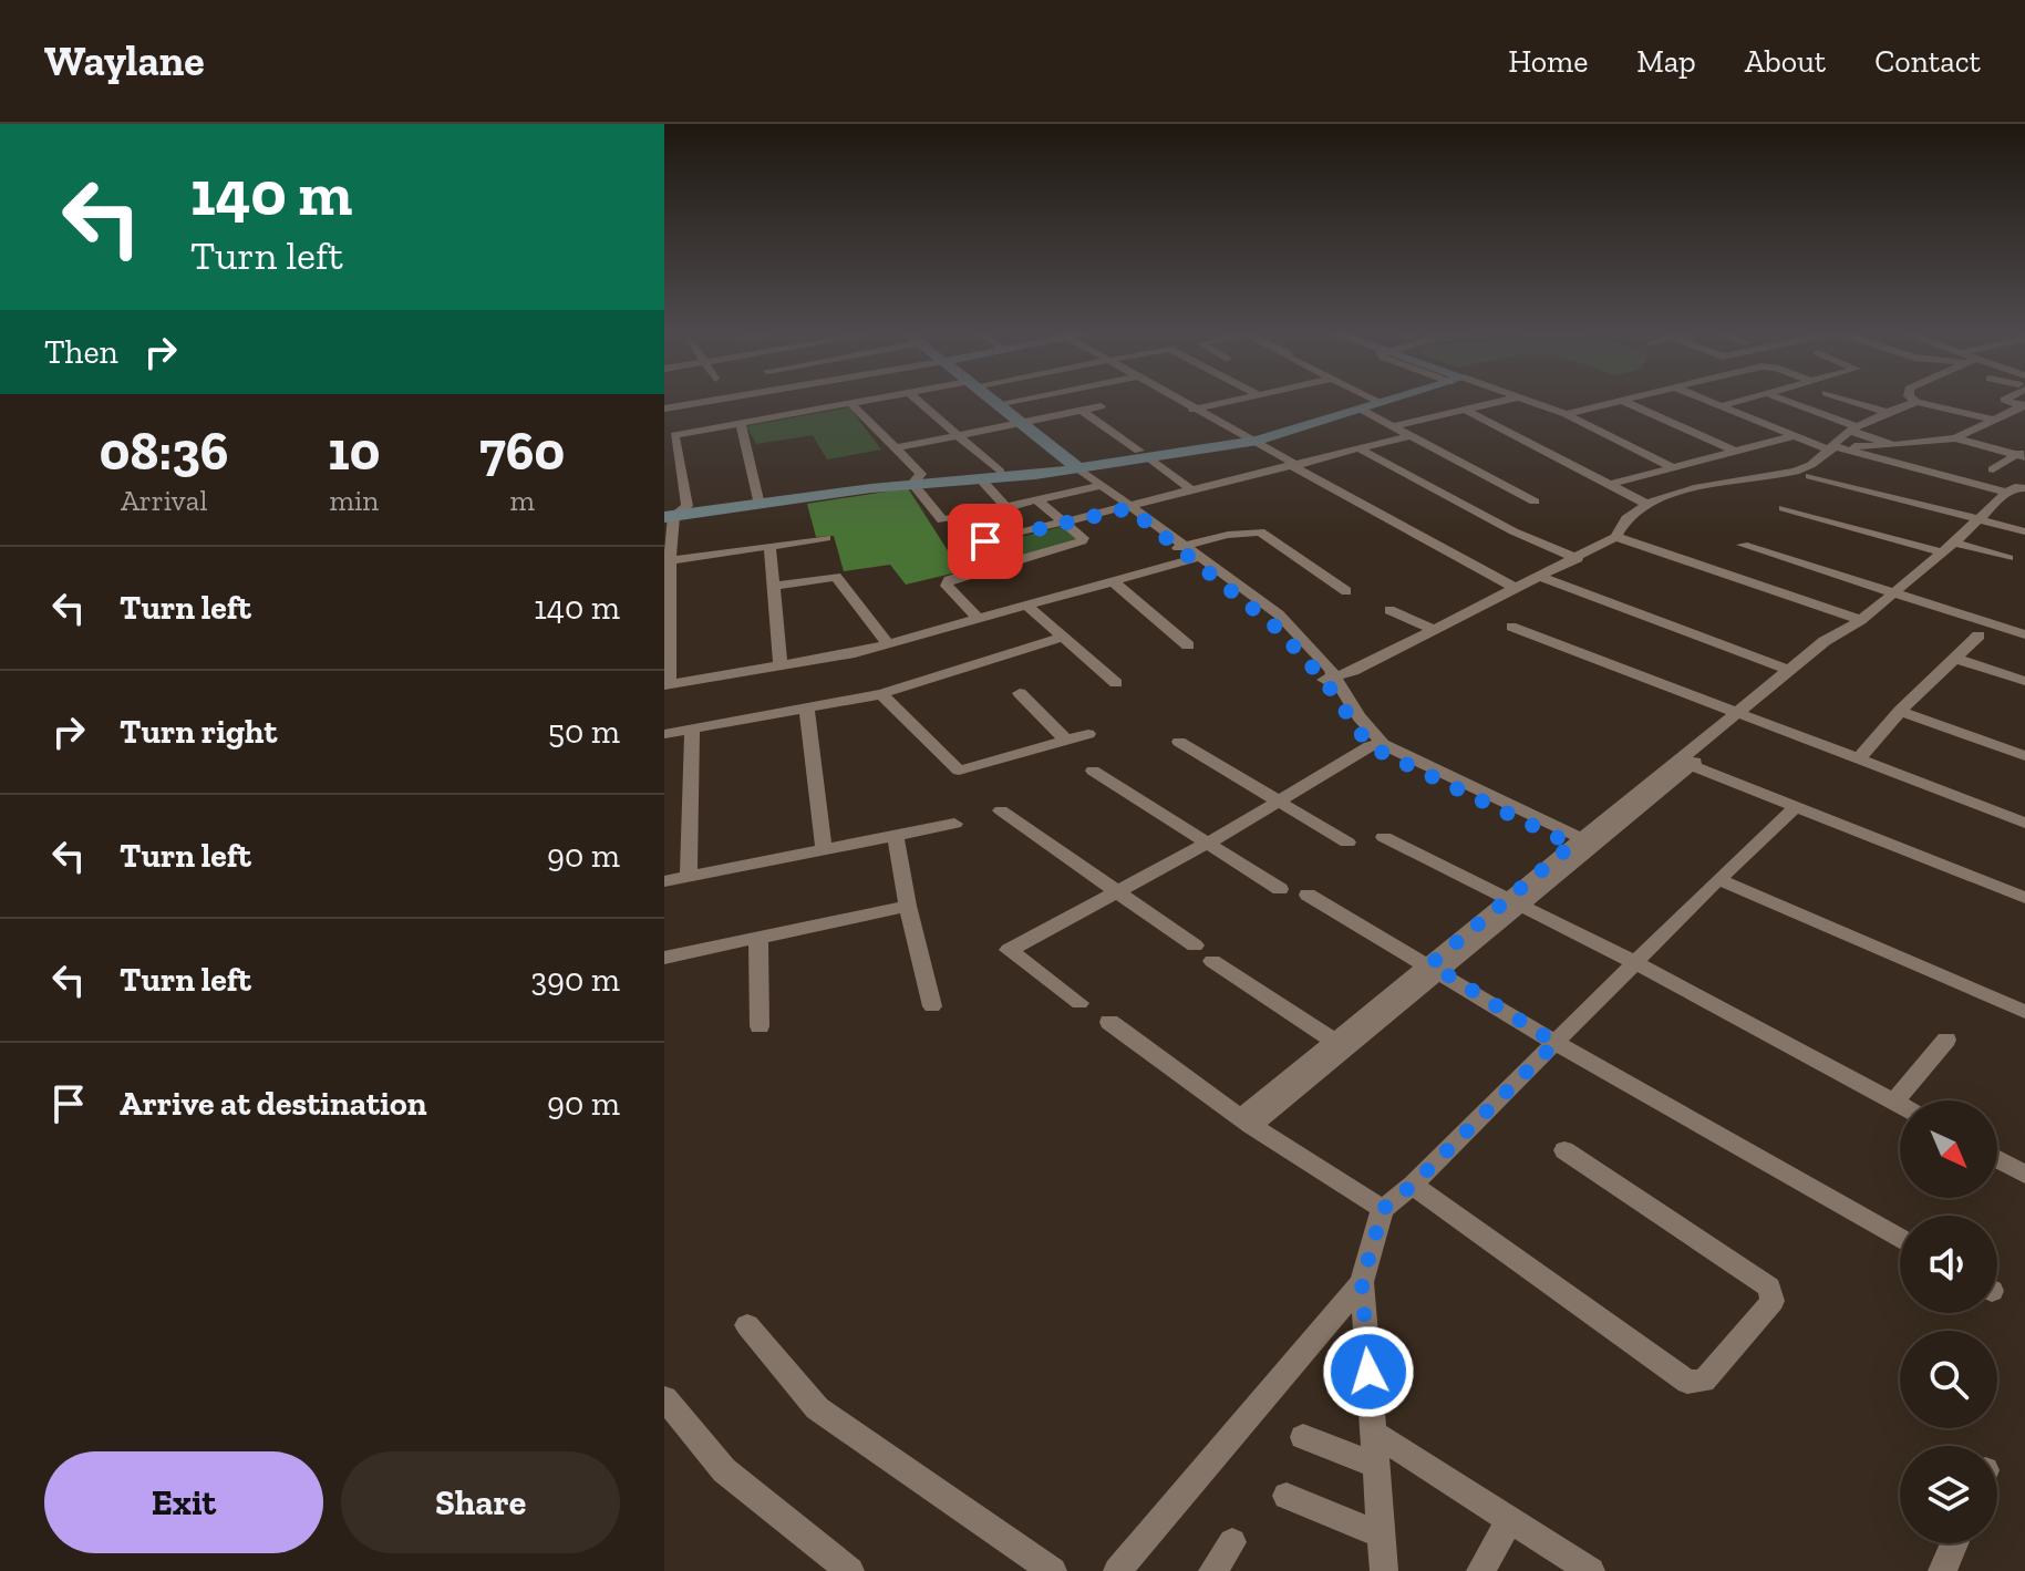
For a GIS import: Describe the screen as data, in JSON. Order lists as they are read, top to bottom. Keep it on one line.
{"north":"bottom right","page":{"header":"Waylane","nav":["Home","Map","About","Contact"],"turn":["140 m","Turn left"],"then":"Then","eta":["08:36","Arrival","10","min","760","m"],"list":[{"name":"Turn left","value":"140 m"},{"name":"Turn right","value":"50 m"},{"name":"Turn left","value":"90 m"},{"name":"Turn left","value":"390 m"},{"name":"Arrive at destination","value":"90 m"}],"buttons":["Exit","Share"]}}
